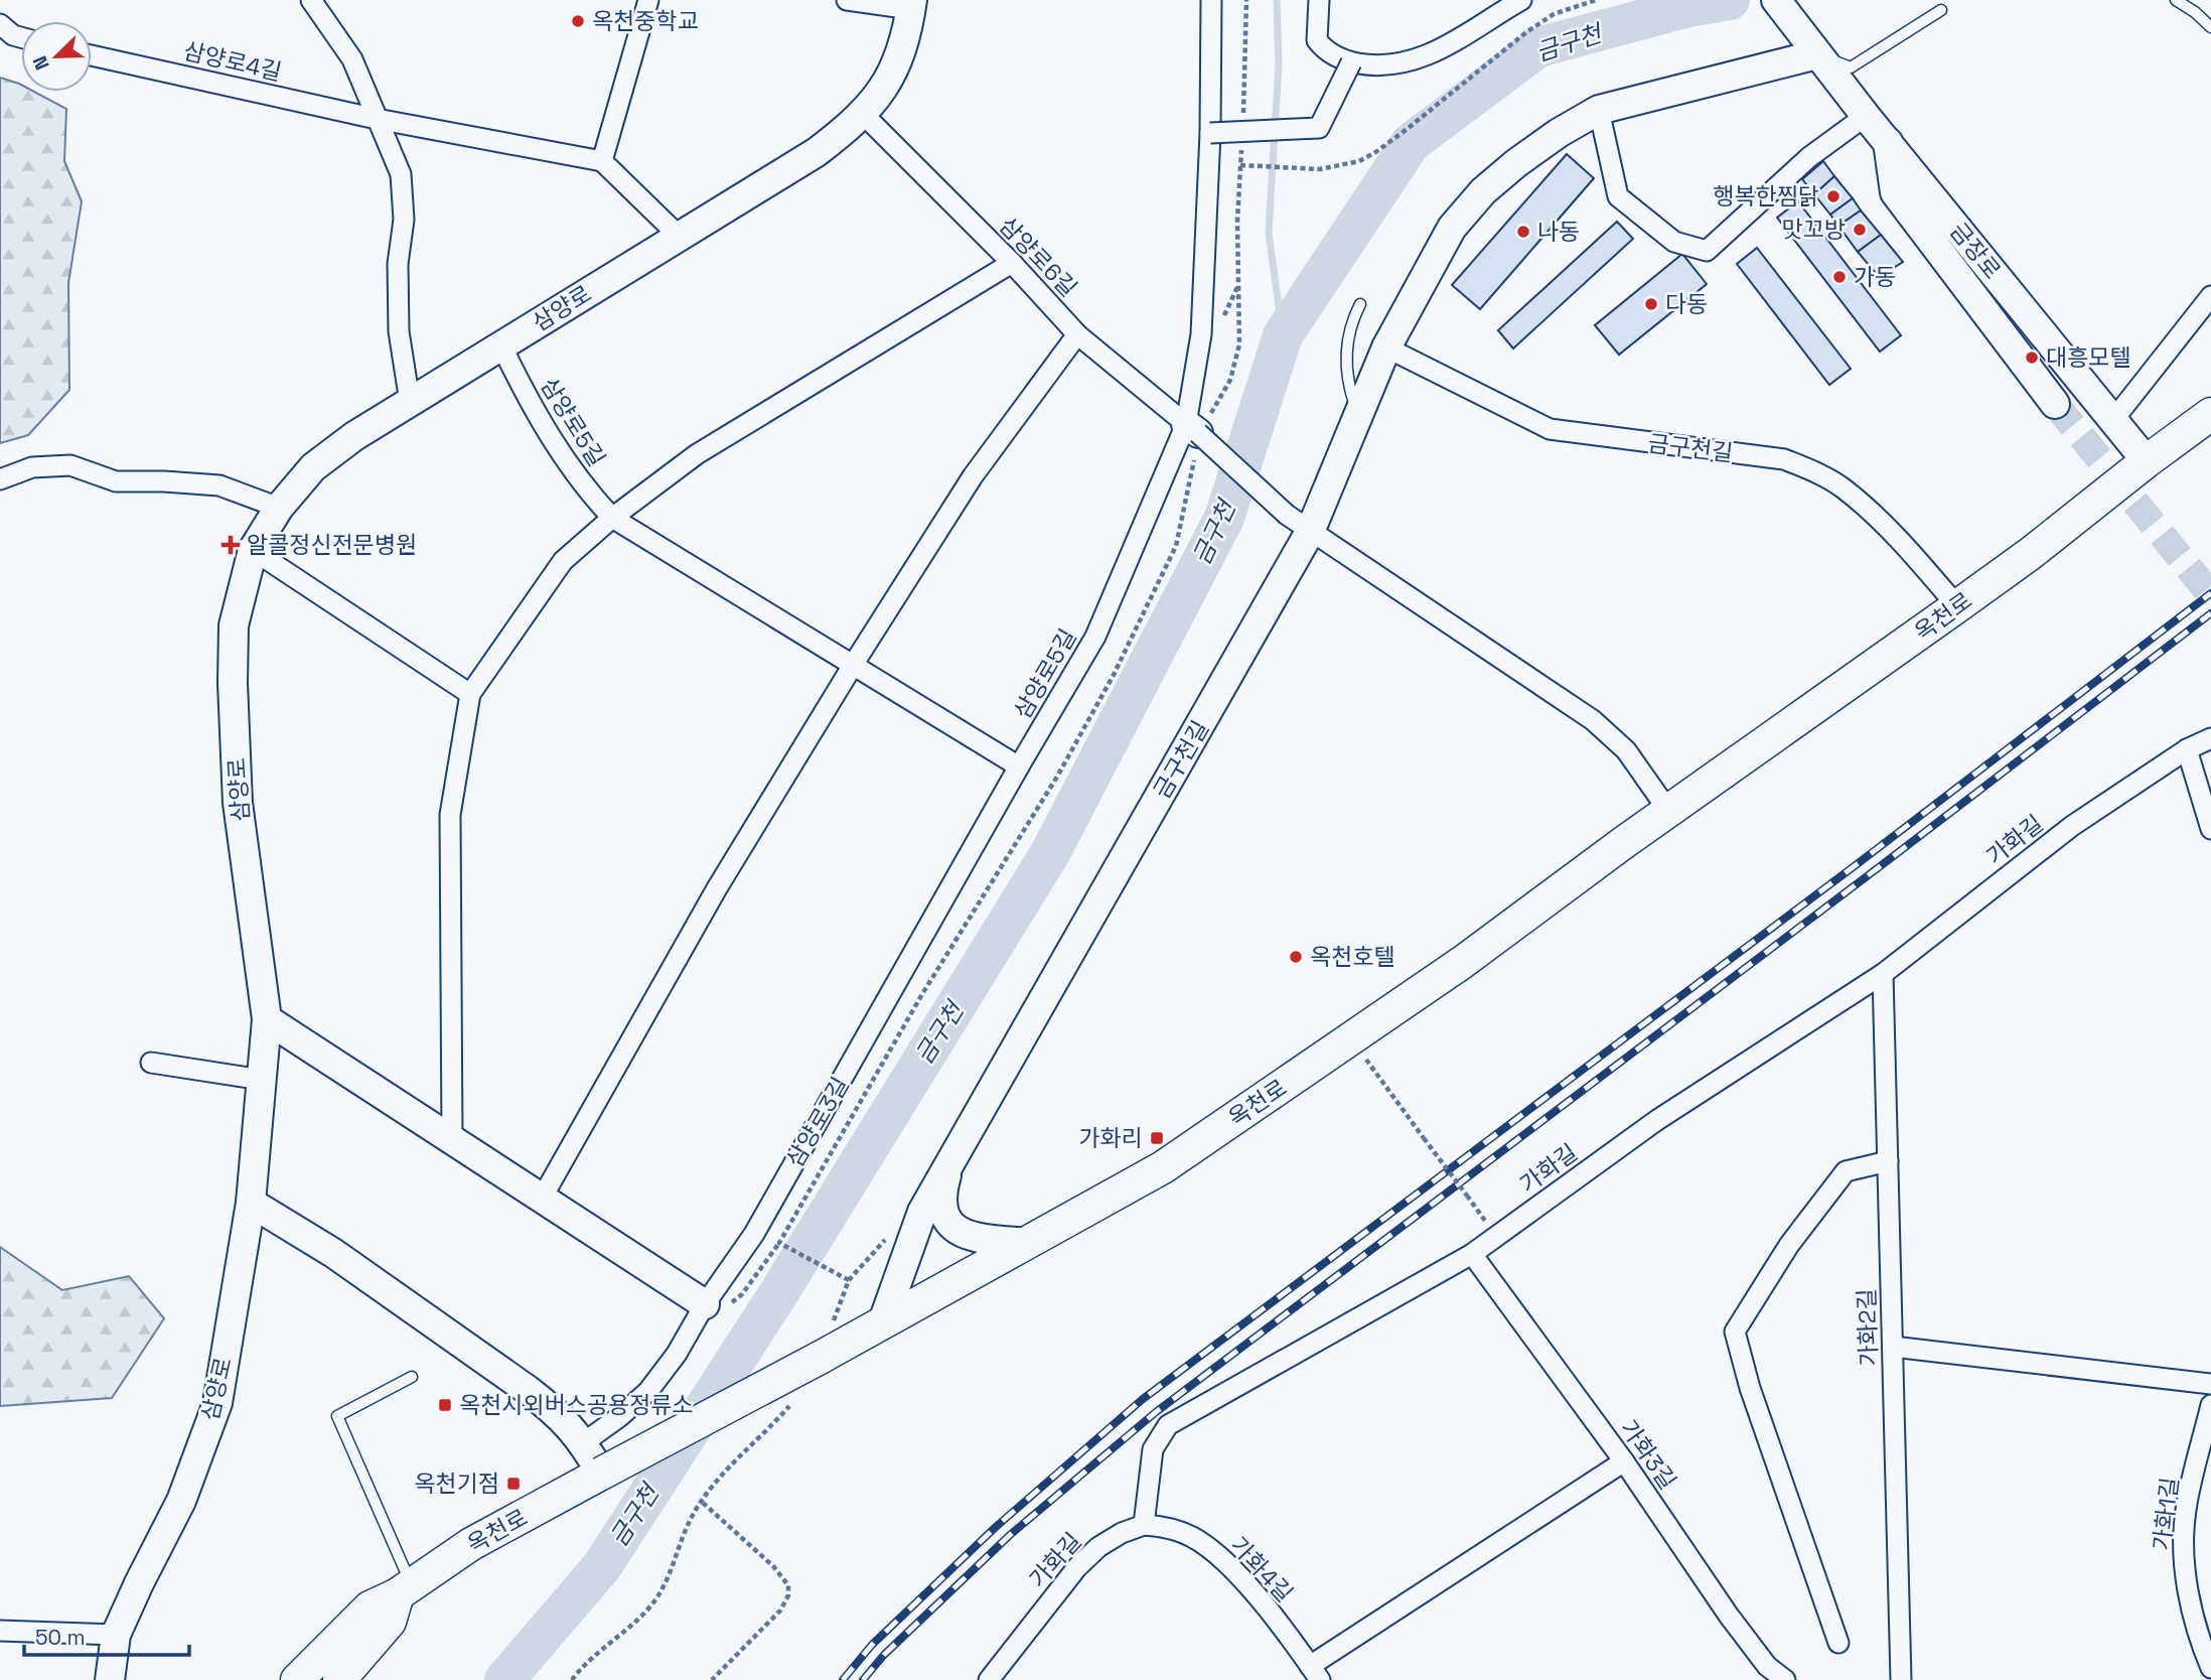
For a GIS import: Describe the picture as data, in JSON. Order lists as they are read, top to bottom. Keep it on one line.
{"streets":{"main road":["옥천로"],"street":["삼양로4길","금장로","삼양로6길","삼양로","삼양로5길","금구천길","가화길","삼양로3길","가화2길","가화3길","가화1길","가화4길"]},"crossings":[["금장로","금구천길"],["금장로","옥천로"],["삼양로6길","삼양로"],["삼양로6길","삼양로5길"],["삼양로6길","금구천길"],["삼양로","삼양로5길"],["삼양로5길","삼양로3길"],["금구천길","옥천로"],["가화길","가화2길"],["가화길","가화3길"],["가화길","가화4길"]],"water":["금구천"],"places":{"other":["옥천중학교","행복한찜닭","맛꼬방","나동","가동","다동","대흥모텔","옥천호텔"],"health":["알콜정신전문병원"],"transit":["가화리","옥천시외버스공용정류소","옥천기점"]},"scale_bar":"50 m","north":"bottom left"}
